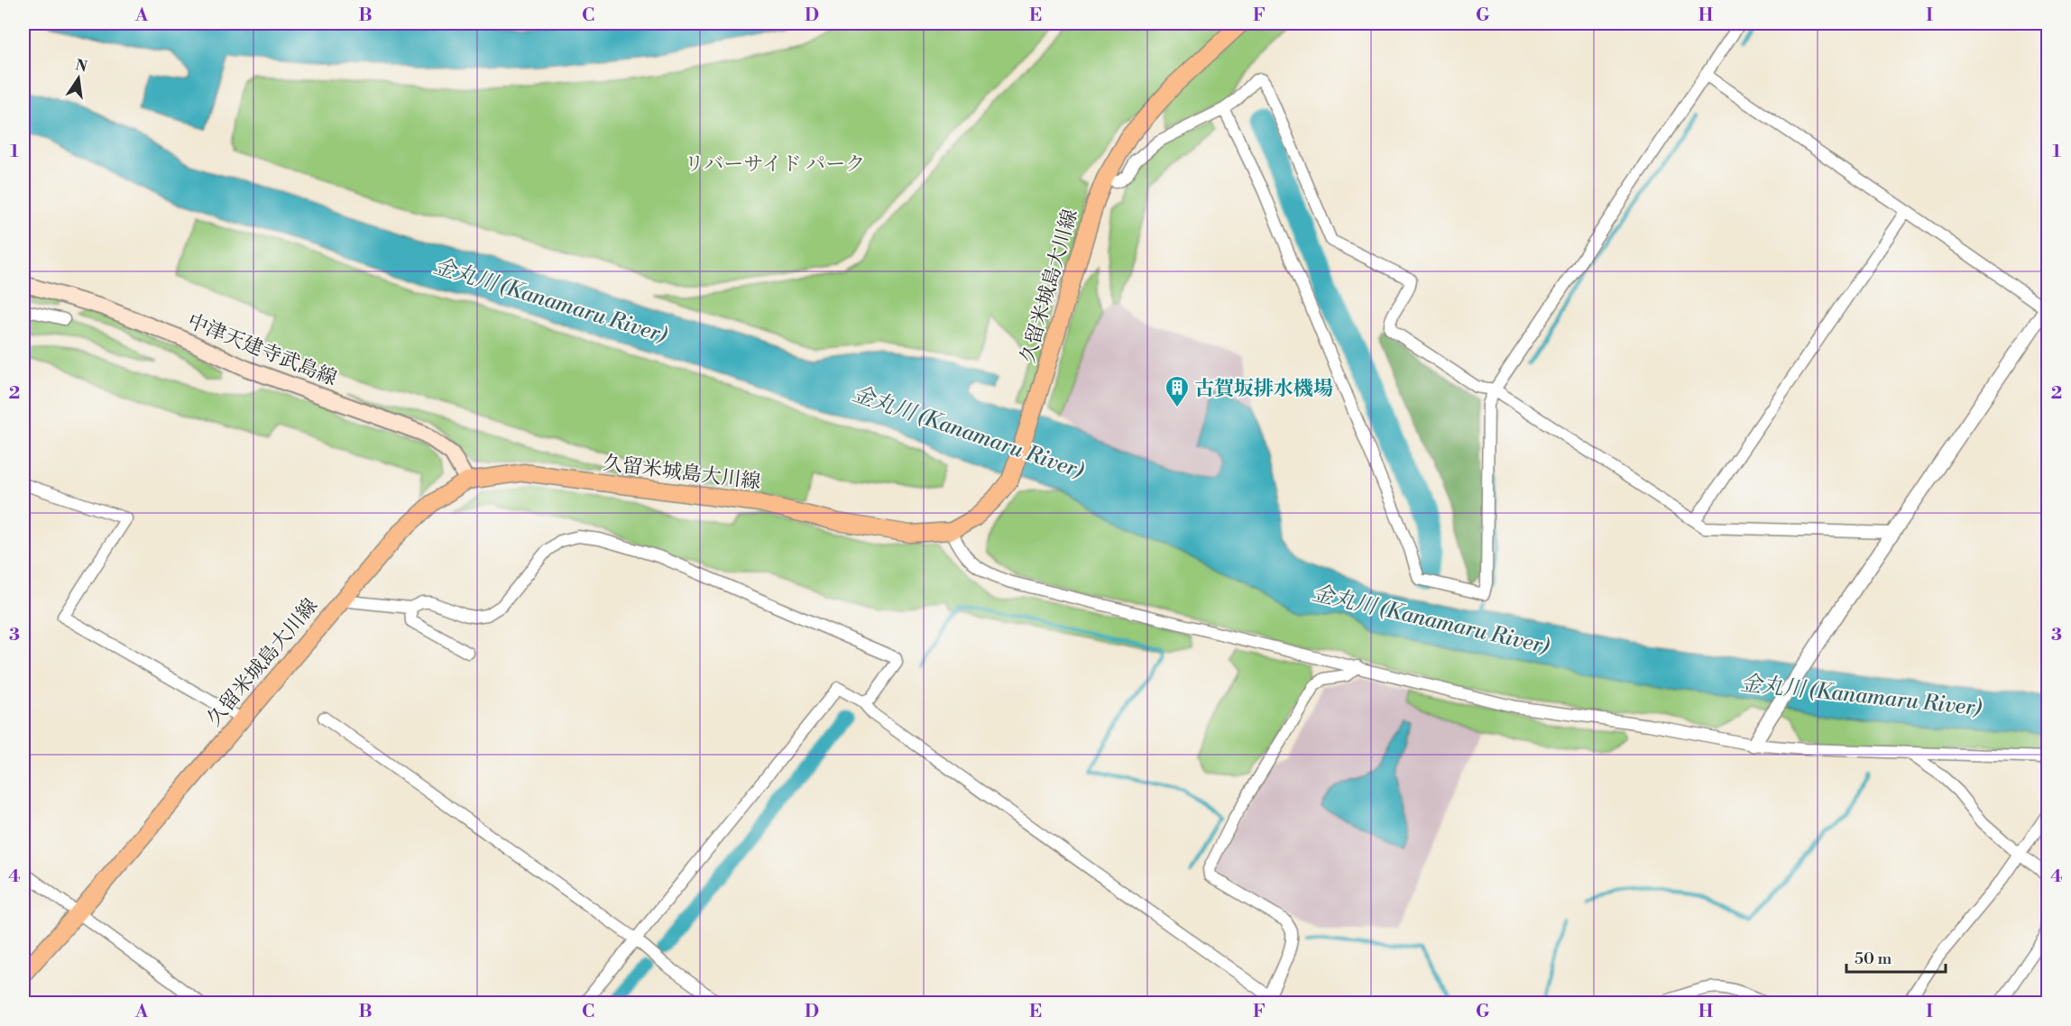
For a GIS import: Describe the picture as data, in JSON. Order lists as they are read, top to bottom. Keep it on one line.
{"streets":{"main road":["久留米城島大川線","中津天建寺武島線"]},"crossings":[["久留米城島大川線","中津天建寺武島線"]],"water":["金丸川 (Kanamaru River)"],"parks":["リバーサイド パーク"],"places":{"building":["古賀坂排水機場"]},"scale_bar":"50 m","north":"top","grid":{"columns":["A","B","C","D","E","F","G","H","I"],"rows":["1","2","3","4"]}}
